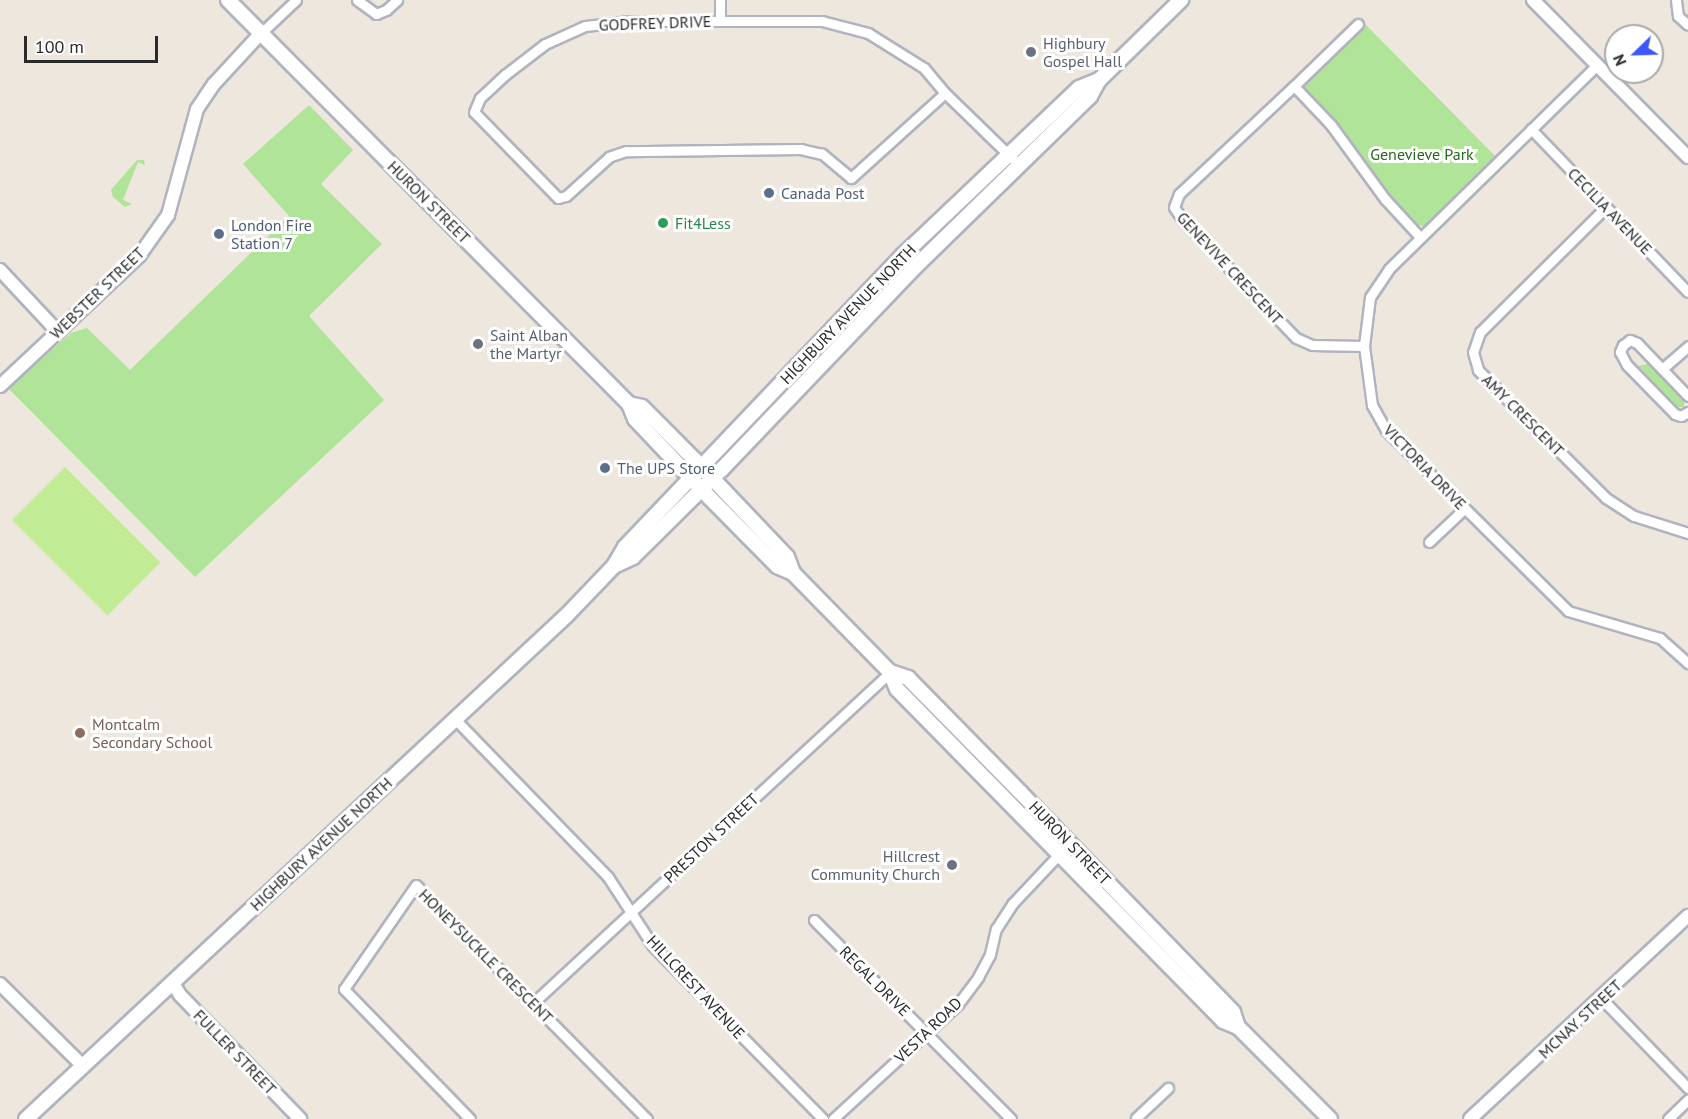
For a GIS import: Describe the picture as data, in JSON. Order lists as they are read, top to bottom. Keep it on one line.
{"streets":{"main road":["HURON STREET","HIGHBURY AVENUE NORTH"],"street":["GODFREY DRIVE","CECILIA AVENUE","GENEVIVE CRESCENT","WEBSTER STREET","AMY CRESCENT","VICTORIA DRIVE","PRESTON STREET","HONEYSUCKLE CRESCENT","REGAL DRIVE","HILLCREST AVENUE","MCNAY STREET","VESTA ROAD","FULLER STREET"]},"crossings":[["GODFREY DRIVE","HIGHBURY AVENUE NORTH"],["HURON STREET","WEBSTER STREET"],["HURON STREET","HIGHBURY AVENUE NORTH"],["HURON STREET","PRESTON STREET"],["HURON STREET","VESTA ROAD"],["CECILIA AVENUE","AMY CRESCENT"],["CECILIA AVENUE","VICTORIA DRIVE"],["GENEVIVE CRESCENT","VICTORIA DRIVE"],["HIGHBURY AVENUE NORTH","HILLCREST AVENUE"],["HIGHBURY AVENUE NORTH","FULLER STREET"],["PRESTON STREET","HONEYSUCKLE CRESCENT"],["PRESTON STREET","HILLCREST AVENUE"],["REGAL DRIVE","VESTA ROAD"]],"parks":["Genevieve Park"],"places":["Highbury Gospel Hall","Canada Post","Fit4Less","London Fire Station 7","Saint Alban the Martyr","The UPS Store","Montcalm Secondary School","Hillcrest Community Church"],"scale_bar":"100 m","north":"bottom left"}
